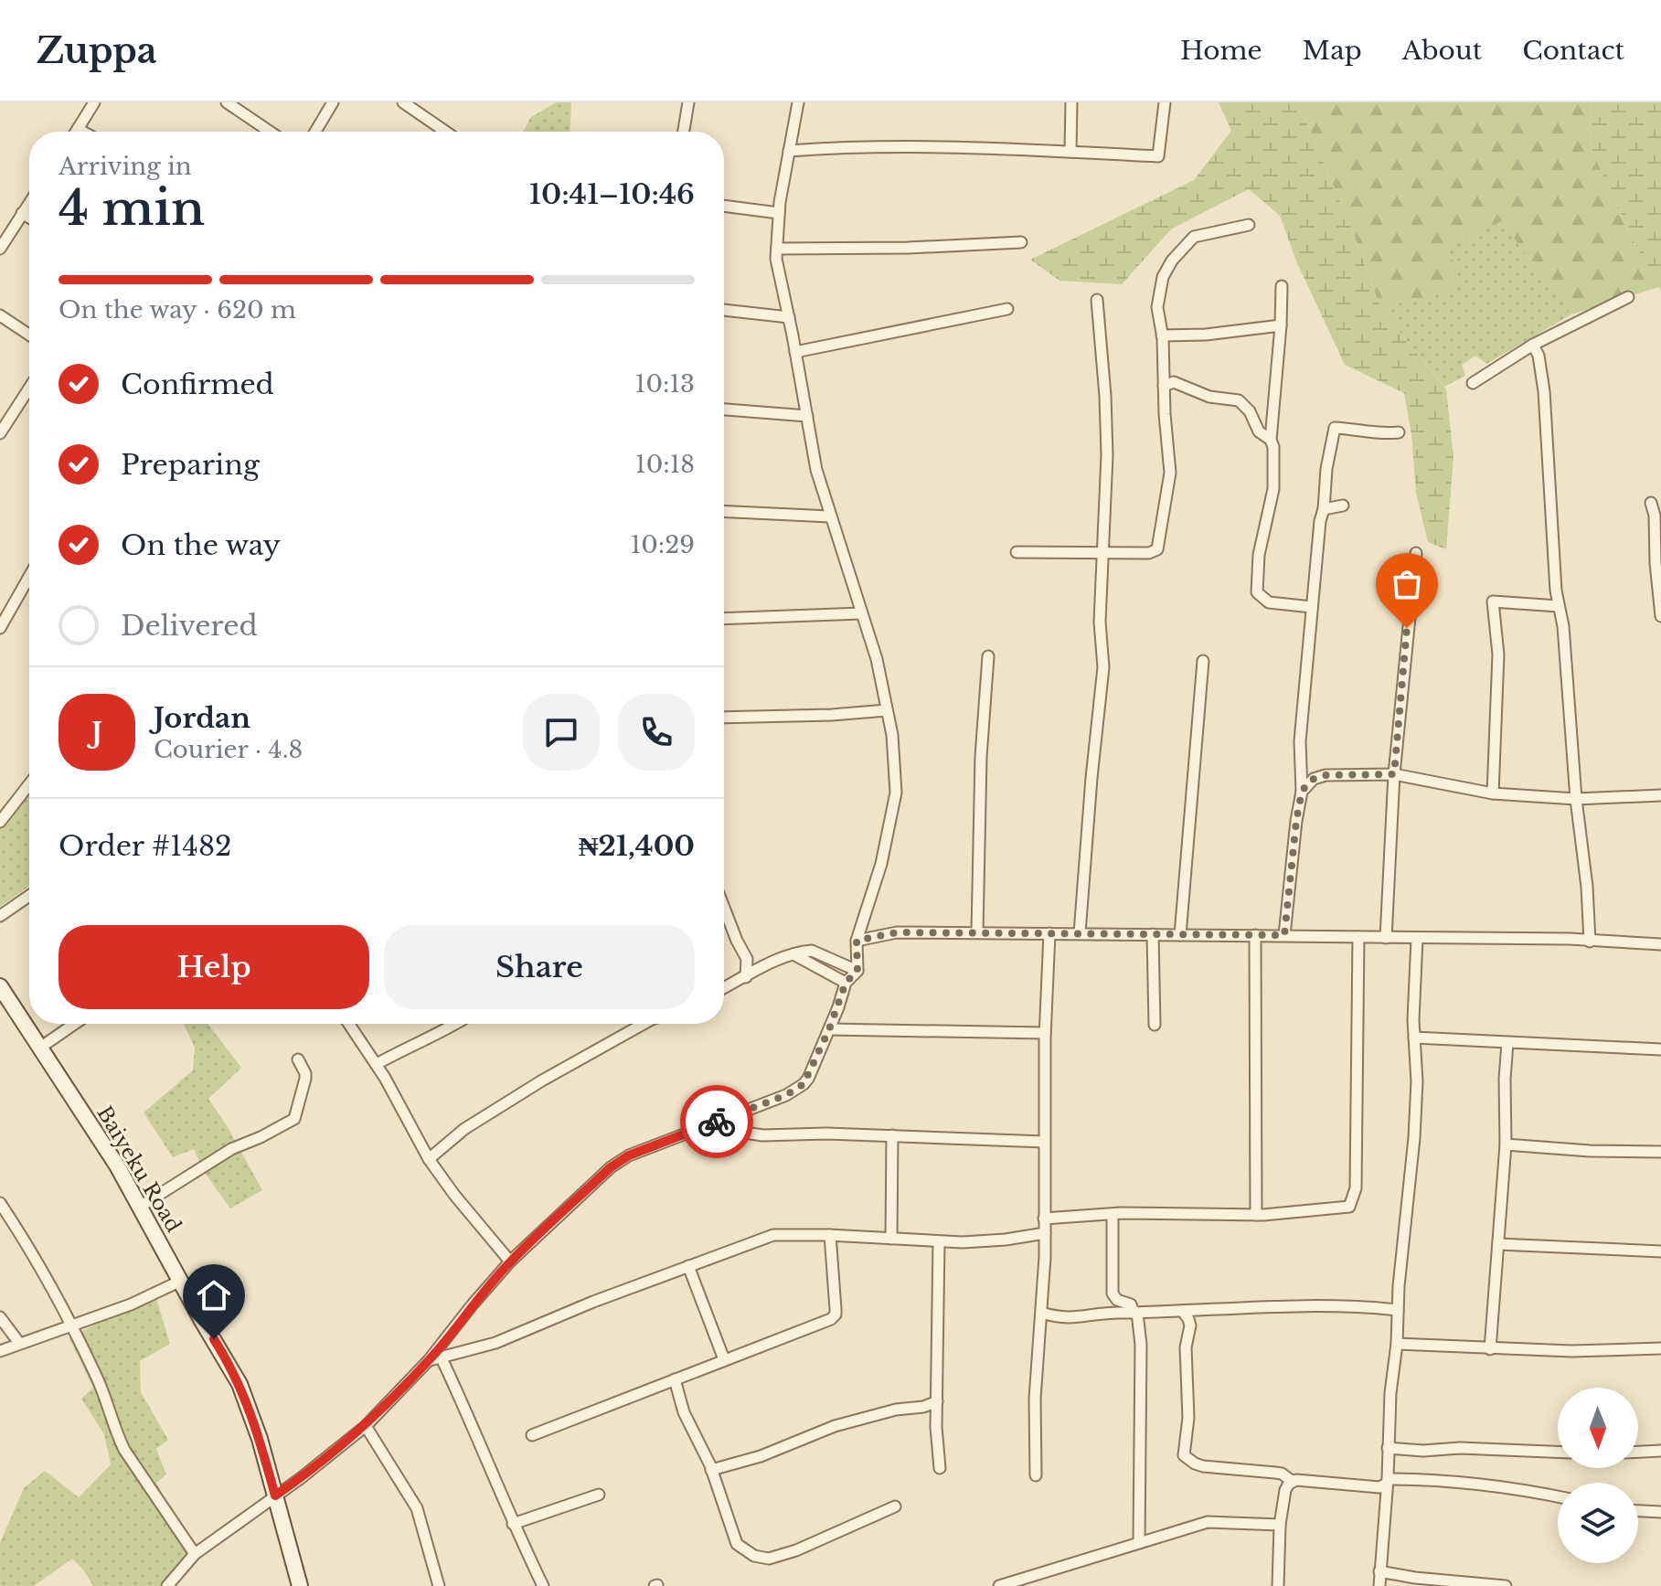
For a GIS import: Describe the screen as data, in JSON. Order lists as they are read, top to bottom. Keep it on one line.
{"streets":{"main road":["Baiyeku Road"]},"north":"bottom","page":{"header":"Zuppa","nav":["Home","Map","About","Contact"],"heading":["4 min","Arriving in","10:41–10:46"],"panel":["Jordan","Courier · 4.8","Order #1482","₦21,400"],"bar":"On the way · 620 m","list":[["Confirmed","10:13"],["Preparing","10:18"],["On the way","10:29"],"Delivered"],"round":"J","buttons":["Help","Share"]}}
